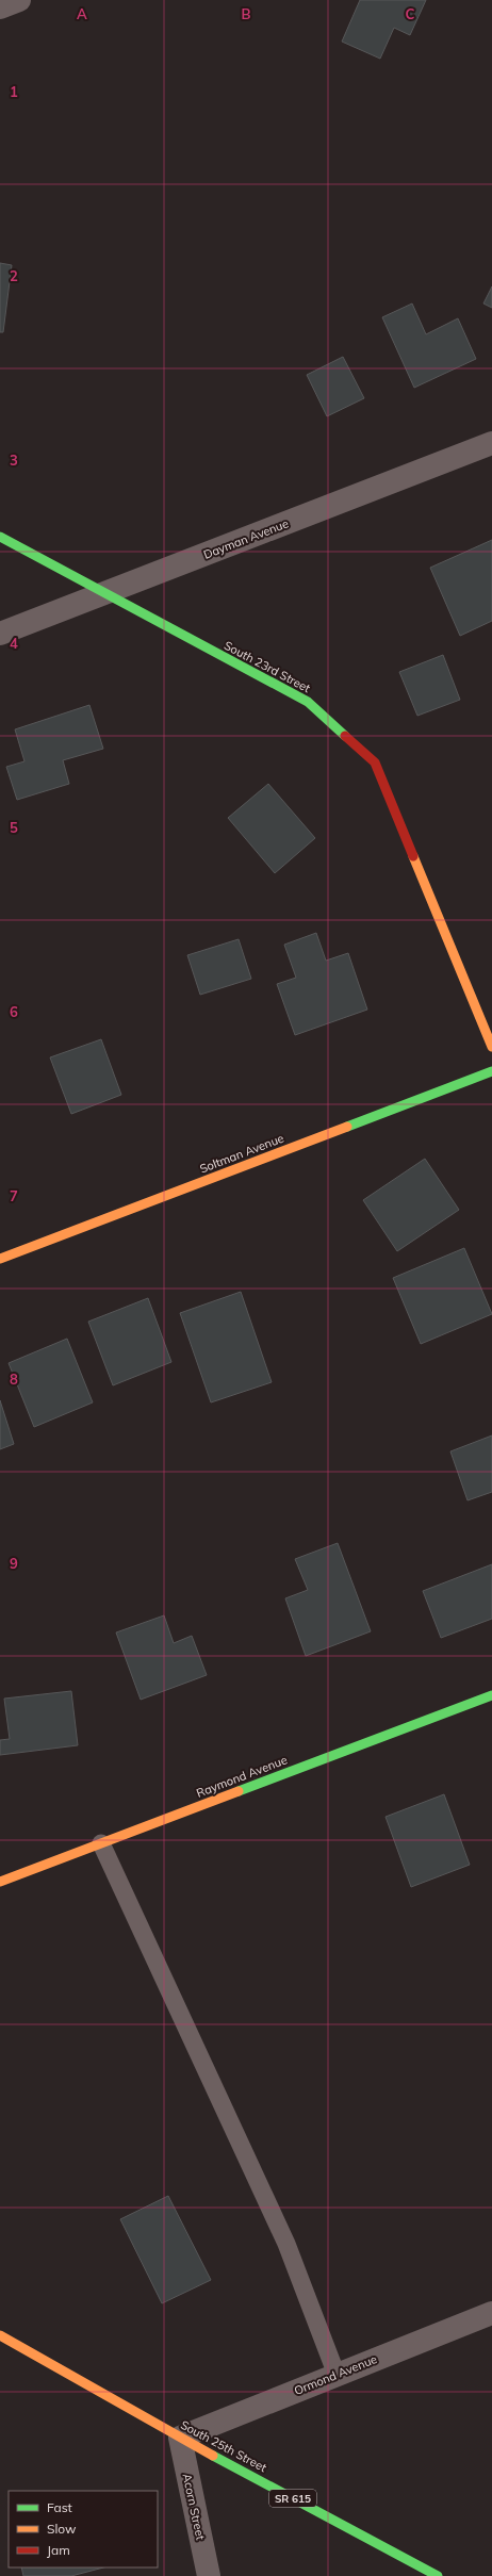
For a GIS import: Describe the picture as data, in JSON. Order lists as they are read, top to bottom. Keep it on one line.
{"streets":{"street":["Dayman Avenue","South 23rd Street","Soltman Avenue","Raymond Avenue","Ormond Avenue","South 25th Street","SR 615","Acorn Street"]},"crossings":[["Dayman Avenue","South 23rd Street"],["Ormond Avenue","South 25th Street"],["Ormond Avenue","Acorn Street"],["South 25th Street","Acorn Street"]],"legend":["Fast","Slow","Jam"],"grid":{"columns":["A","B","C"],"rows":["1","2","3","4","5","6","7","8","9"]}}
